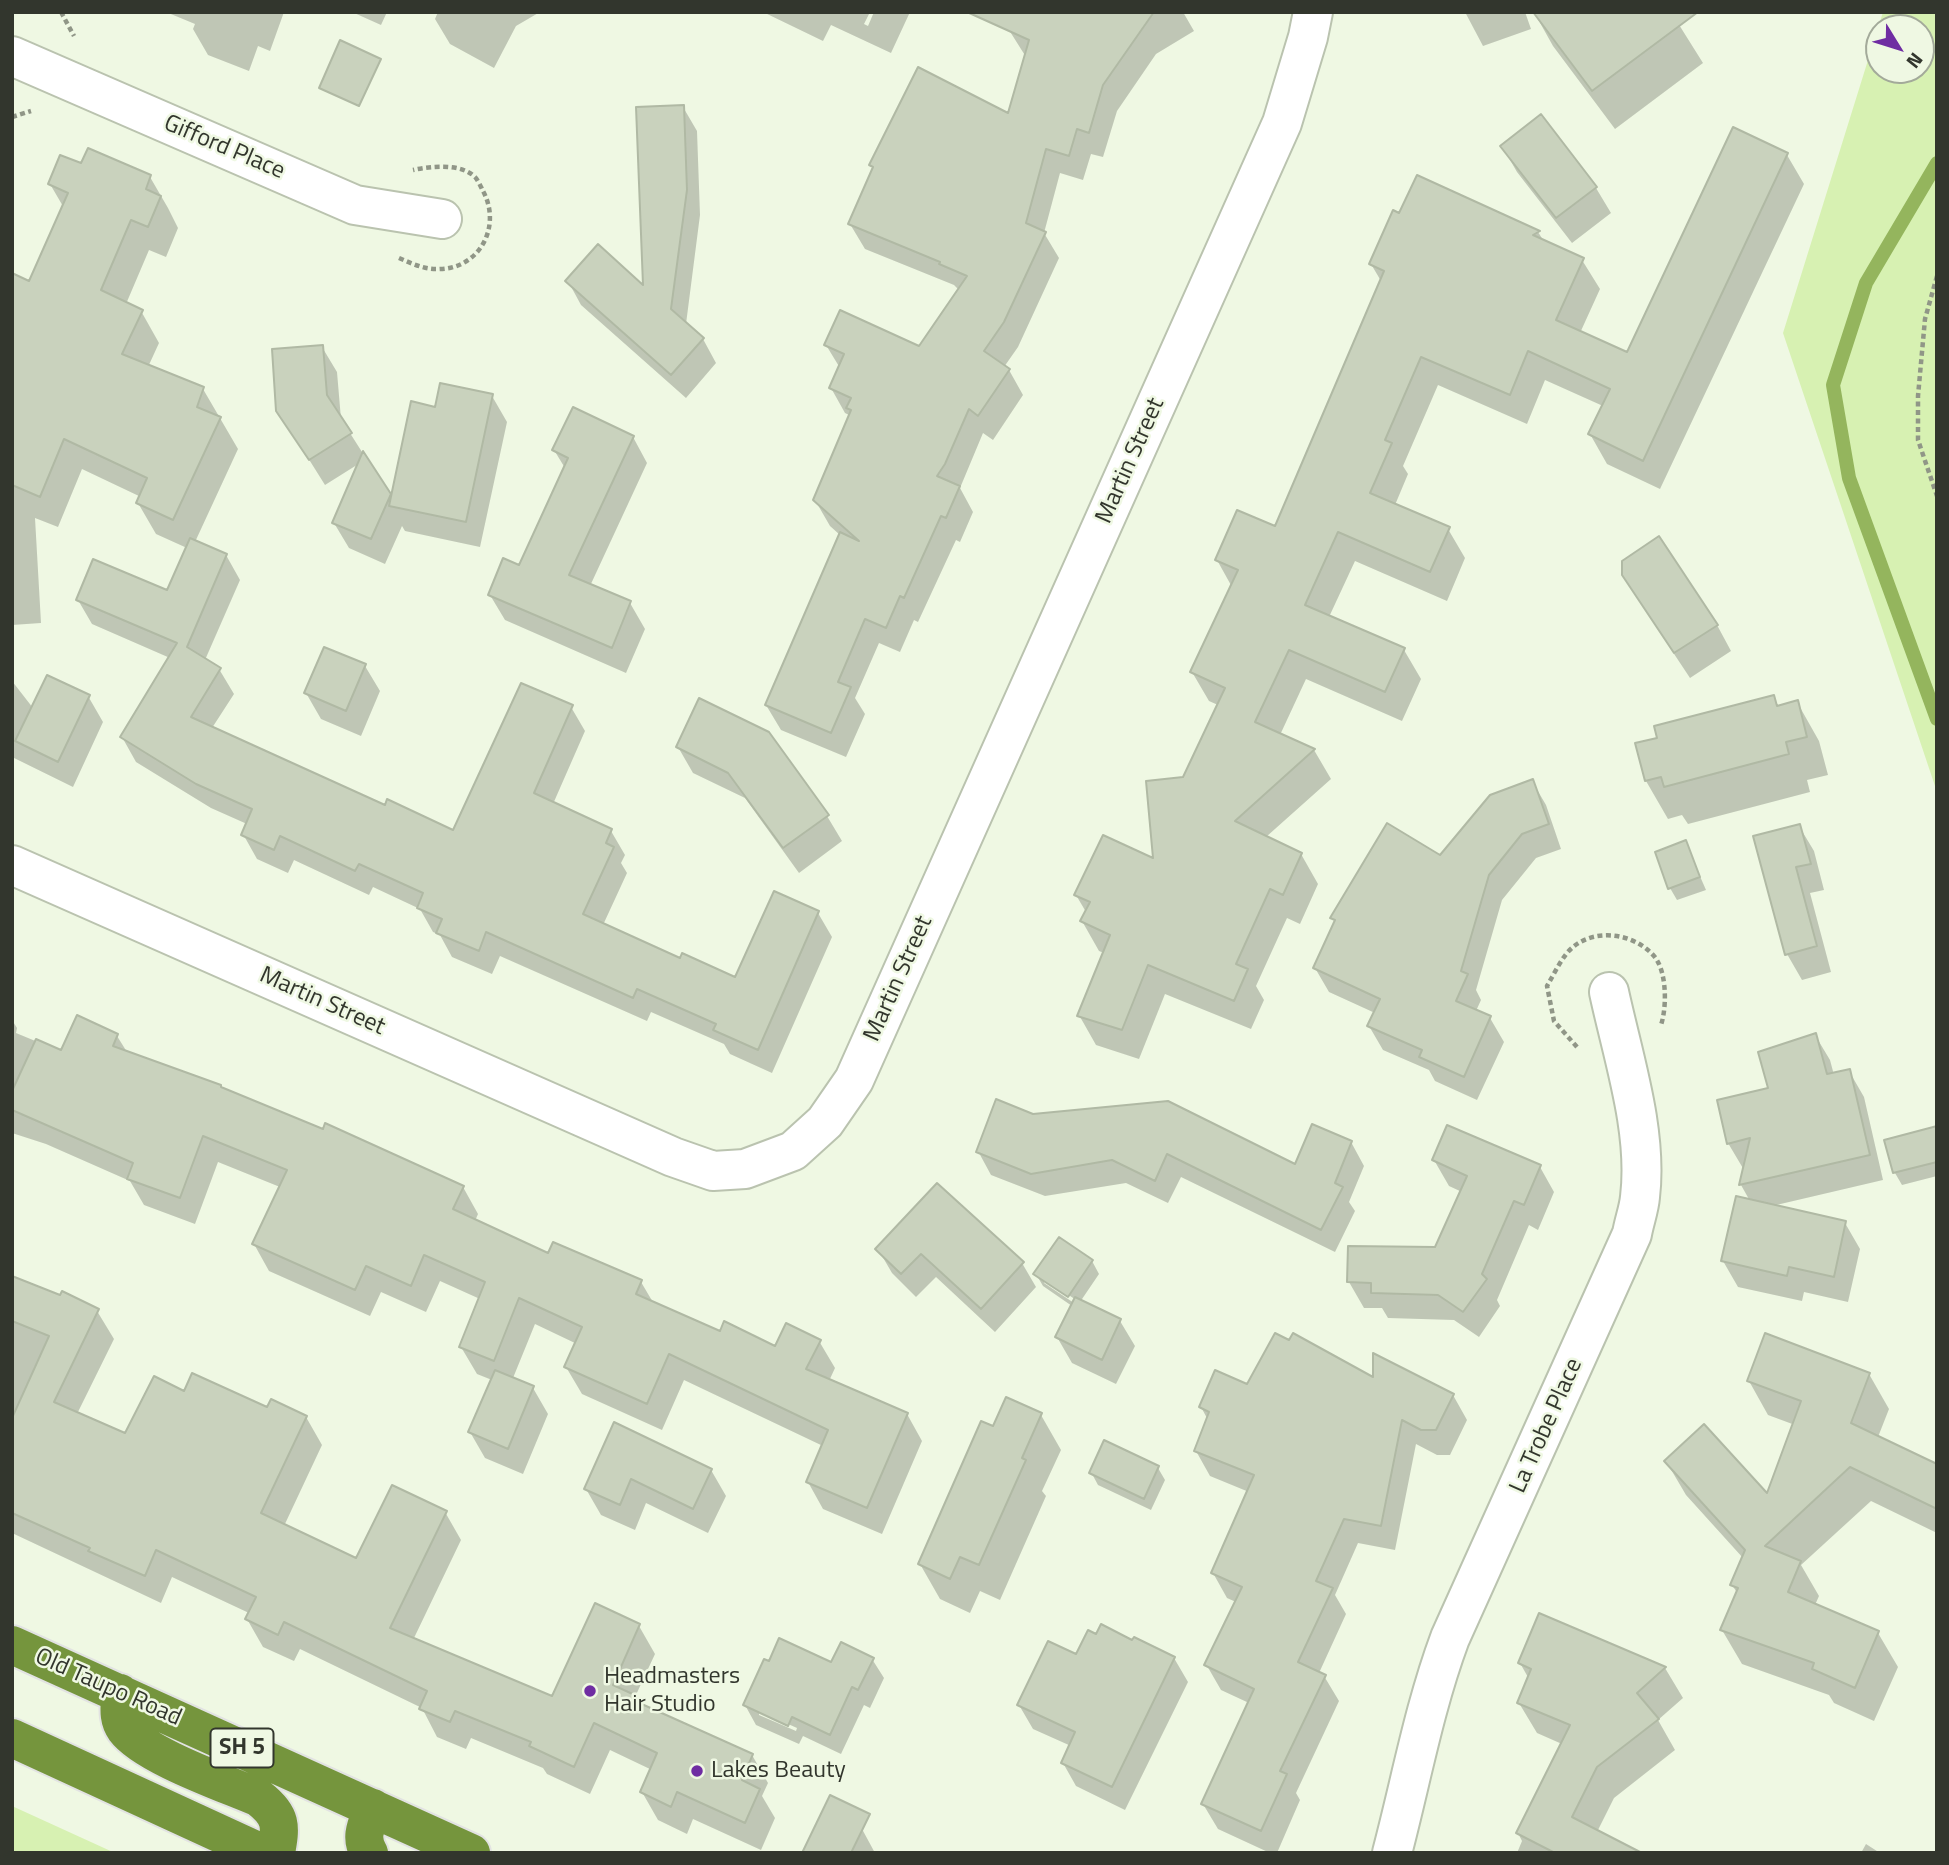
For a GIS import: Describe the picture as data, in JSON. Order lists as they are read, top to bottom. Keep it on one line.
{"streets":{"highway":["Old Taupo Road","SH 5"],"street":["Gifford Place","Martin Street","La Trobe Place"]},"places":["Headmasters Hair Studio","Lakes Beauty"],"north":"bottom right"}
